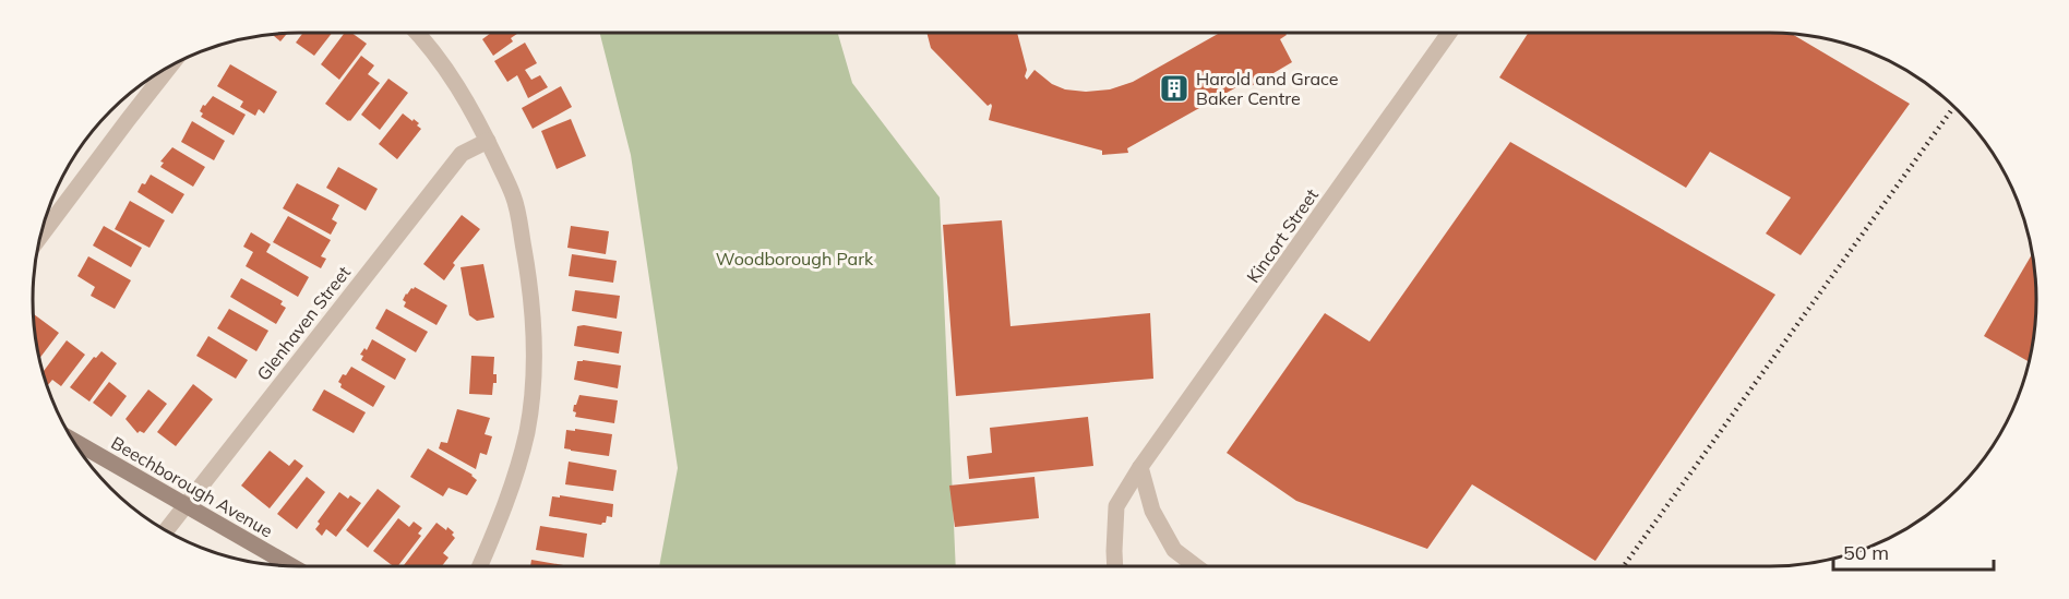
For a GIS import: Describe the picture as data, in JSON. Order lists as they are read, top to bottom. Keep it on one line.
{"streets":{"street":["Kincort Street","Glenhaven Street","Beechborough Avenue"]},"crossings":[["Glenhaven Street","Beechborough Avenue"]],"parks":["Woodborough Park"],"places":{"building":["Harold and Grace Baker Centre"]},"scale_bar":"50 m"}
